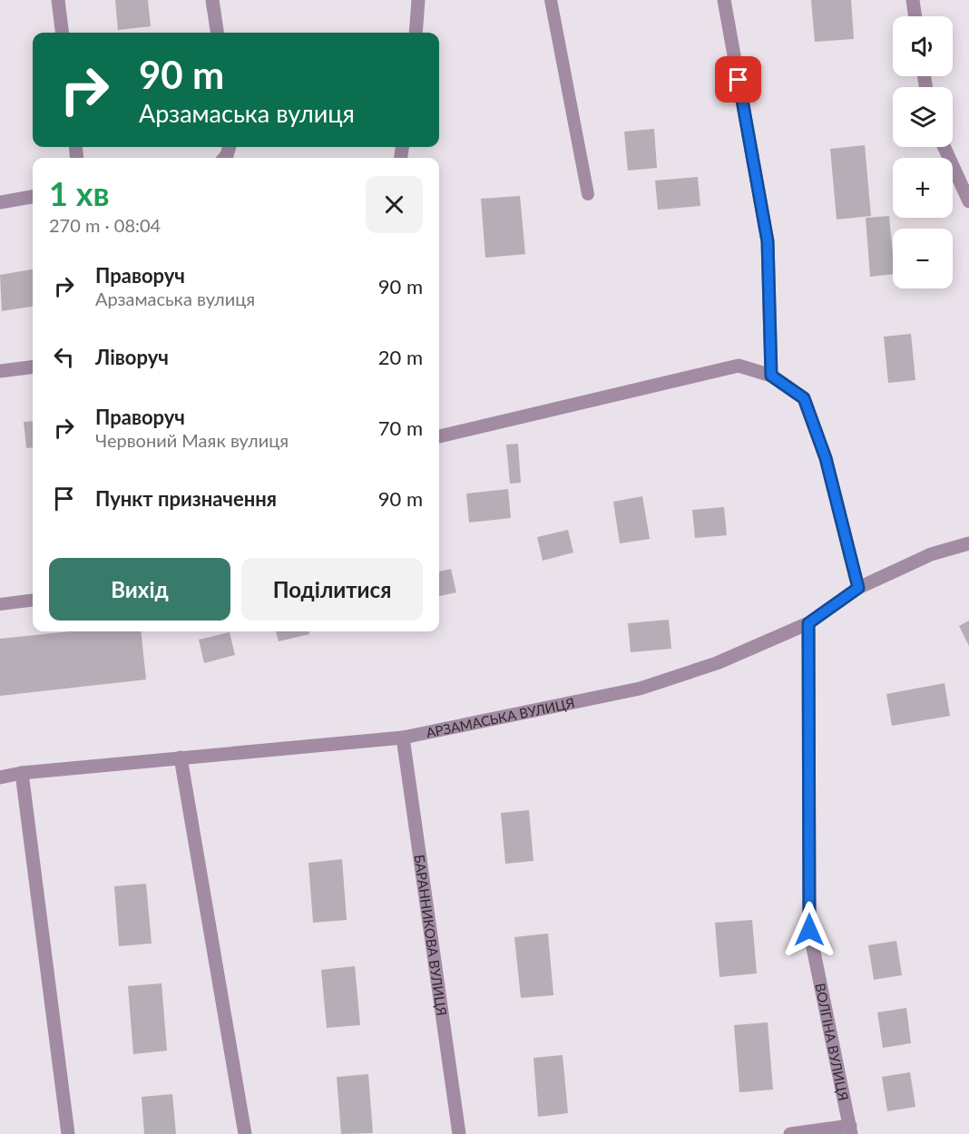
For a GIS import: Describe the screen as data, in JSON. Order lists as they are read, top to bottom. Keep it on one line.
{"streets":{"street":["АРЗАМАСЬКА ВУЛИЦЯ","БАРАННИКОВА ВУЛИЦЯ","ВОЛГІНА ВУЛИЦЯ"]},"crossings":[["АРЗАМАСЬКА ВУЛИЦЯ","БАРАННИКОВА ВУЛИЦЯ"],["АРЗАМАСЬКА ВУЛИЦЯ","ВОЛГІНА ВУЛИЦЯ"]],"page":{"map_buttons":["+","−"],"turn":["90 m","Арзамаська вулиця"],"heading":["1 хв","270 m · 08:04"],"list":[{"name":"Праворуч","note":"Арзамаська вулиця","value":"90 m"},{"name":"Ліворуч","value":"20 m"},{"name":"Праворуч","note":"Червоний Маяк вулиця","value":"70 m"},{"name":"Пункт призначення","value":"90 m"}],"buttons":["Вихід","Поділитися"]}}
